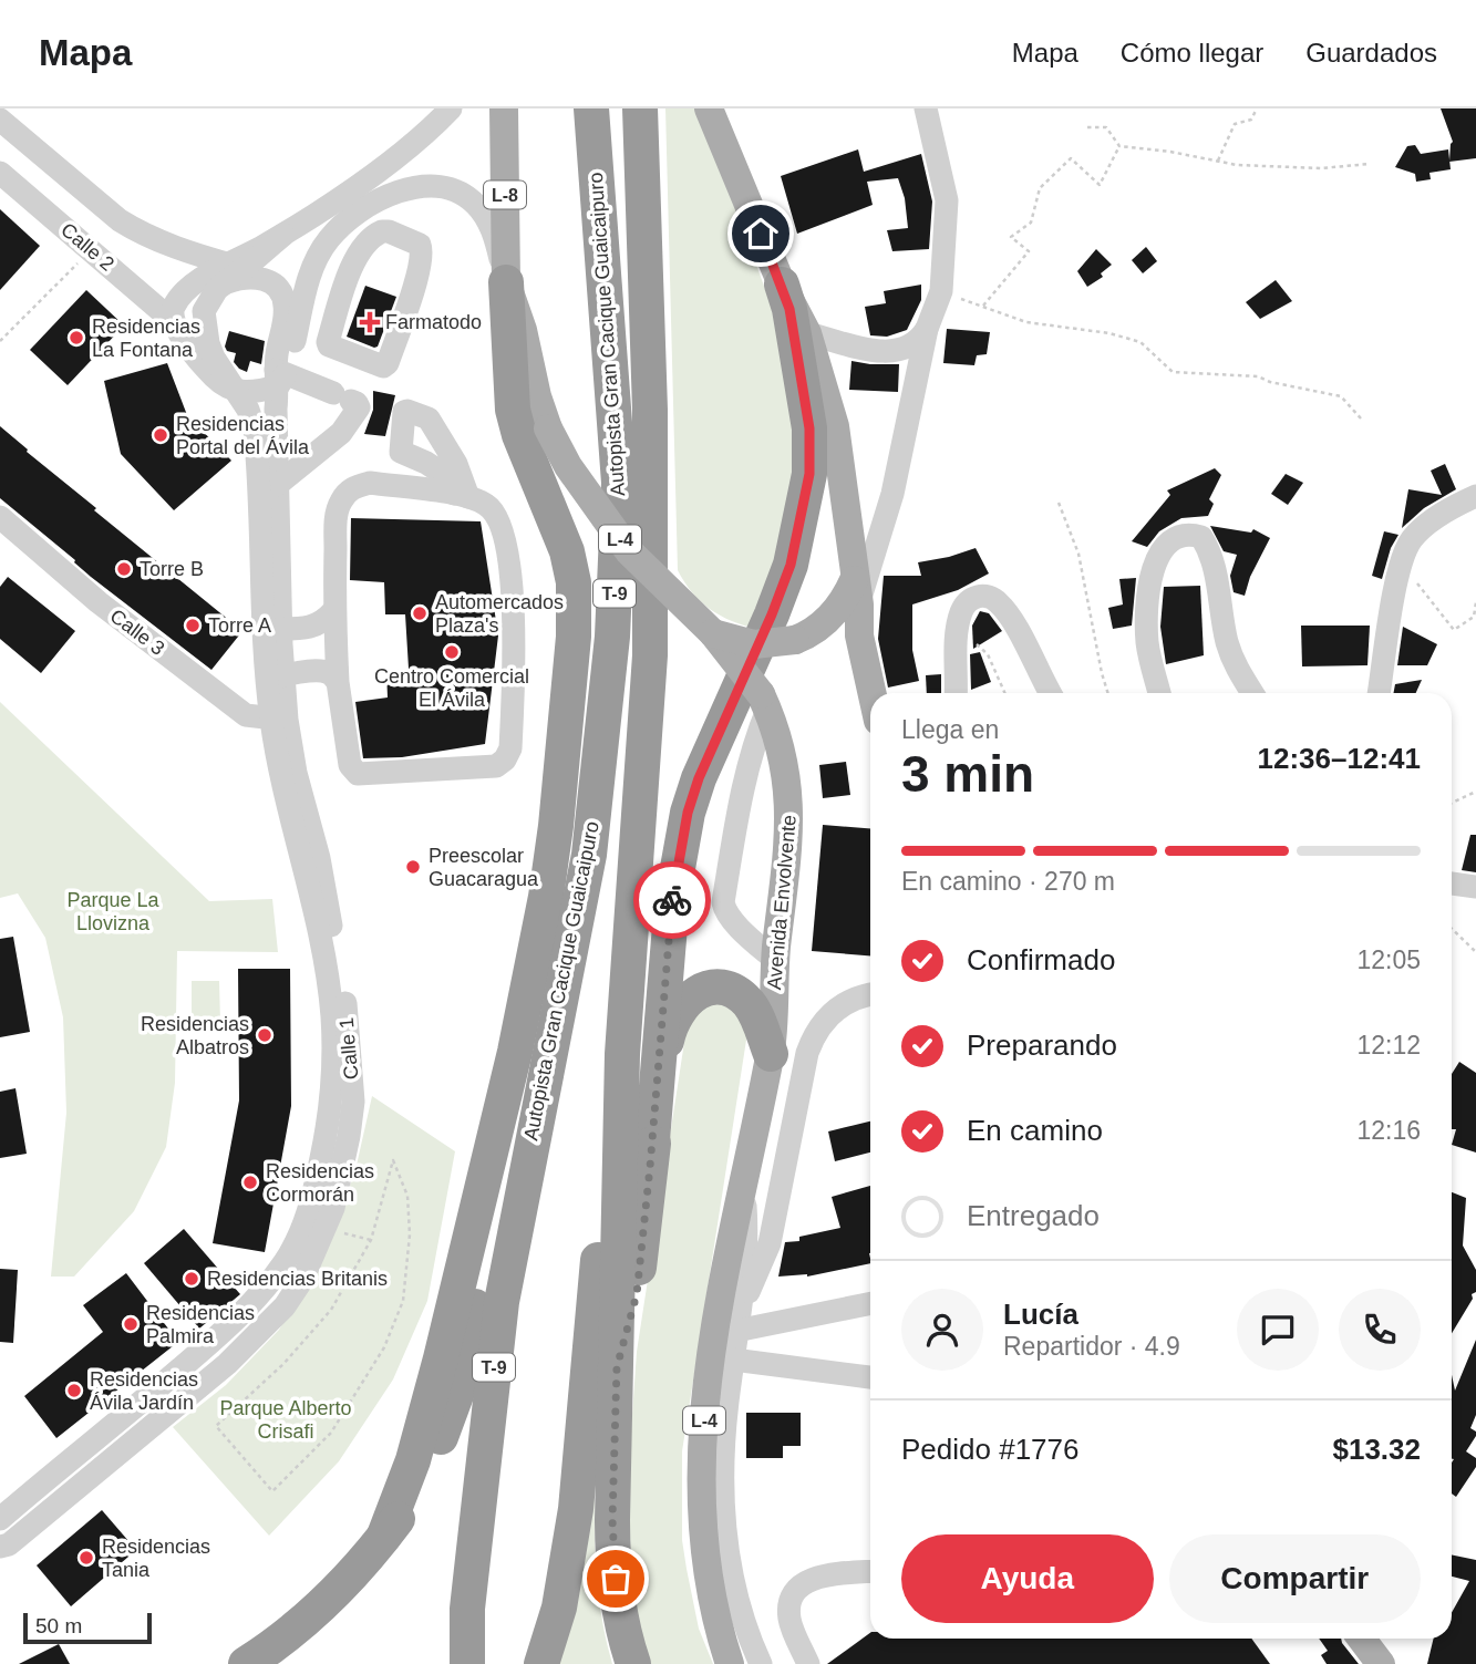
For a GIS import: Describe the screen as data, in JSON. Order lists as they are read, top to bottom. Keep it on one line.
{"streets":{"highway":["Autopista Gran Cacique Guaicaipuro","T-9"],"main road":["L-8","L-4","Avenida Envolvente"],"street":["Calle 2","Calle 3","Calle 1"]},"crossings":[["Calle 2","Calle 1"],["Calle 3","Calle 1"]],"parks":["Parque La Llovizna","Parque Alberto Crisafi"],"places":{"health":["Farmatodo"],"other":["Residencias La Fontana","Residencias Portal del Ávila","Torre B","Automercados Plaza's","Torre A","Centro Comercial El Ávila","Preescolar Guacaragua","Residencias Albatros","Residencias Cormorán","Residencias Britanis","Residencias Palmira","Residencias Ávila Jardín","Residencias Tania"]},"scale_bar":"50 m","page":{"header":"Mapa","nav":["Mapa","Cómo llegar","Guardados"],"heading":["3 min","Llega en","12:36–12:41"],"panel":["Lucía","Repartidor · 4.9","Pedido #1776","$13.32"],"bar":"En camino · 270 m","list":[["Confirmado","12:05"],["Preparando","12:12"],["En camino","12:16"],"Entregado"],"buttons":["Ayuda","Compartir"],"scale":"50 m"}}
